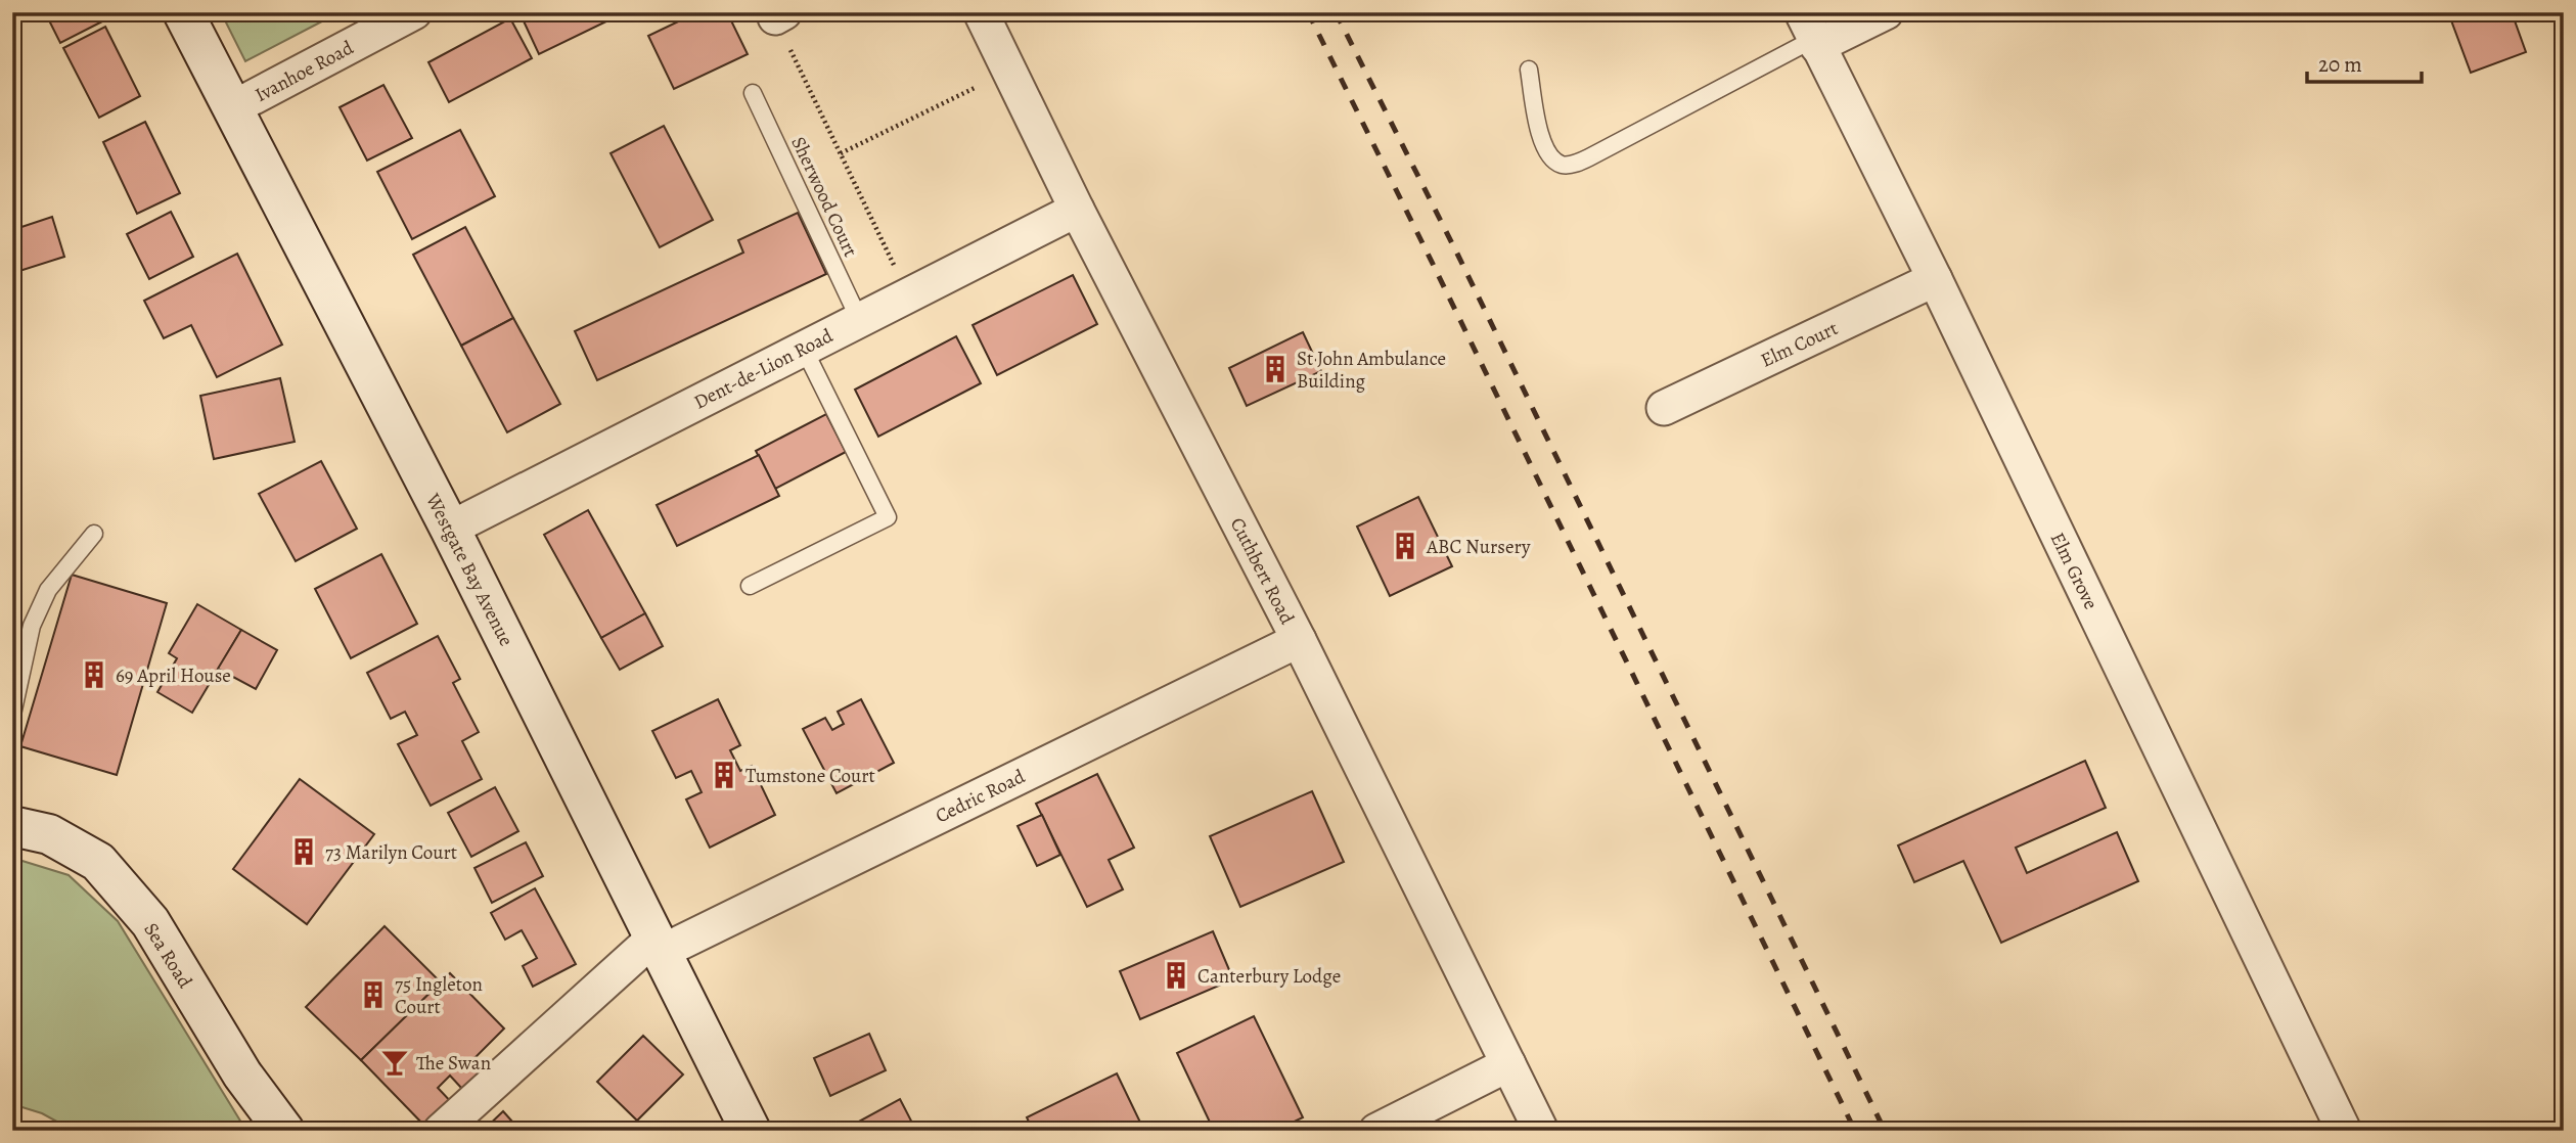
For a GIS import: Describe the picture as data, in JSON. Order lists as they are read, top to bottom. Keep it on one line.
{"streets":{"street":["Ivanhoe Road","Elm Court","Dent-de-Lion Road","Westgate Bay Avenue","Cuthbert Road","Elm Grove","Cedric Road","Sea Road"],"lane":["Sherwood Court"]},"crossings":[["Ivanhoe Road","Westgate Bay Avenue"],["Sherwood Court","Dent-de-Lion Road"],["Elm Court","Elm Grove"],["Dent-de-Lion Road","Westgate Bay Avenue"],["Dent-de-Lion Road","Cuthbert Road"],["Westgate Bay Avenue","Cedric Road"],["Cuthbert Road","Cedric Road"]],"places":{"building":["St John Ambulance Building","ABC Nursery","69 April House","Tumstone Court","73 Marilyn Court","Canterbury Lodge","75 Ingleton Court"],"bar":["The Swan"]},"scale_bar":"20 m"}
